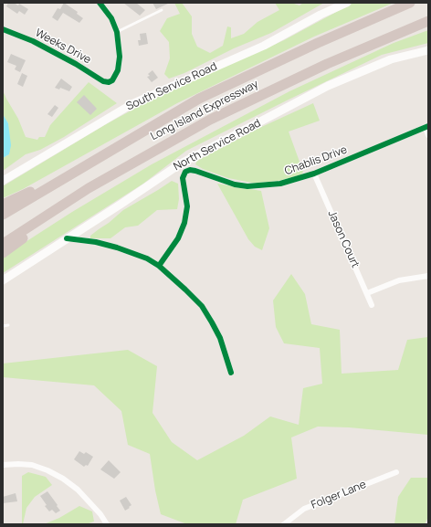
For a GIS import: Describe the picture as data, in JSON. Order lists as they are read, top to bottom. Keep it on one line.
{"streets":{"highway":["Long Island Expressway"],"main road":["South Service Road","North Service Road"],"street":["Weeks Drive","Chablis Drive","Jason Court","Folger Lane"]},"crossings":[["Chablis Drive","Jason Court"]]}
